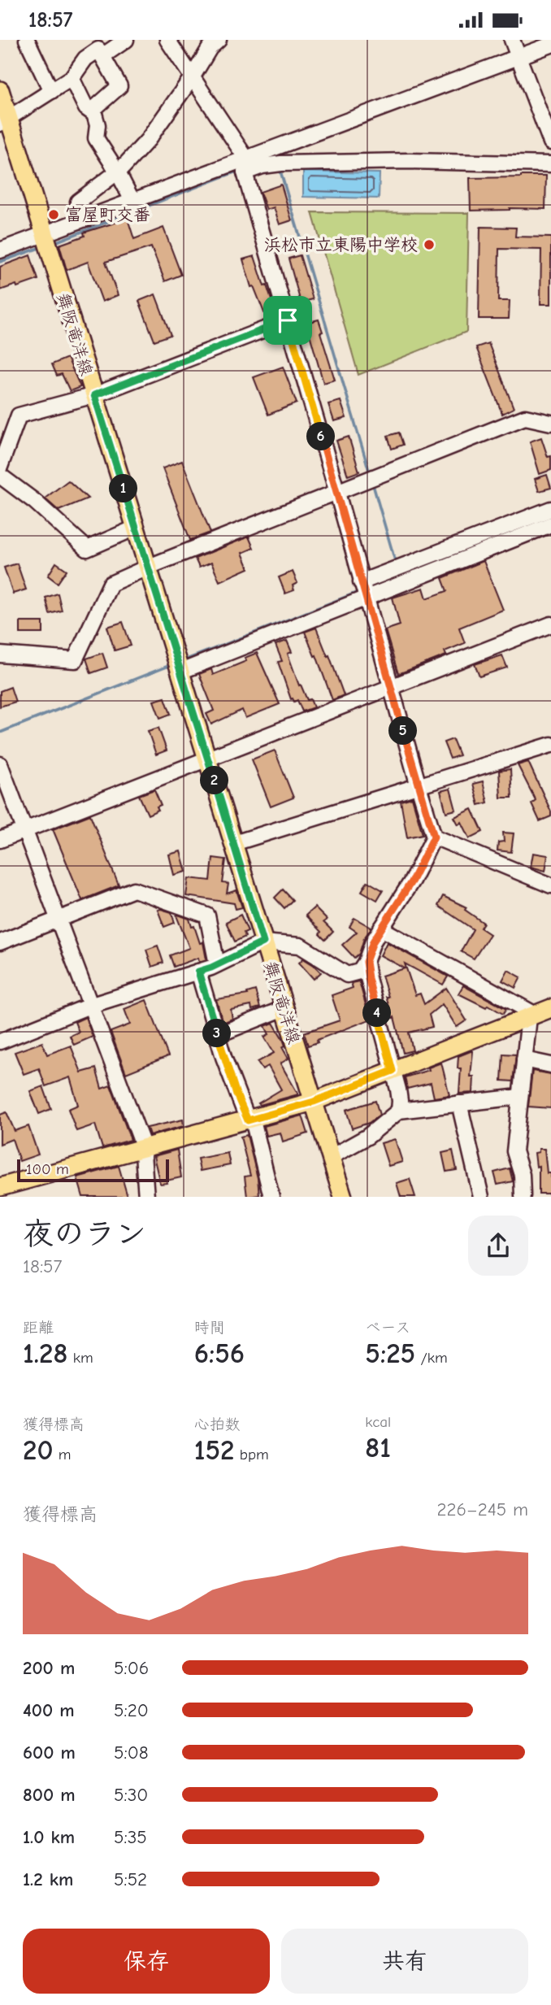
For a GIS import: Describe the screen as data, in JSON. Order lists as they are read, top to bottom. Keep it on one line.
{"streets":{"main road":["舞阪竜洋線"]},"places":["富屋町交番","浜松市立東陽中学校"],"scale_bar":"100 m","page":{"status":"18:57","pins":["6","1","5","2","4","3"],"scale":"100 m","heading":["夜のラン","18:57"],"stats":[["距離","1.28 km"],["時間","6:56"],["ペース","5:25 /km"],["獲得標高","20 m"],["心拍数","152 bpm"],["kcal","81"]],"chart":["獲得標高","226–245 m"],"list":[{"name":"200 m","note":"5:06"},{"name":"400 m","note":"5:20"},{"name":"600 m","note":"5:08"},{"name":"800 m","note":"5:30"},{"name":"1.0 km","note":"5:35"},{"name":"1.2 km","note":"5:52"}],"buttons":["保存","共有"]}}
